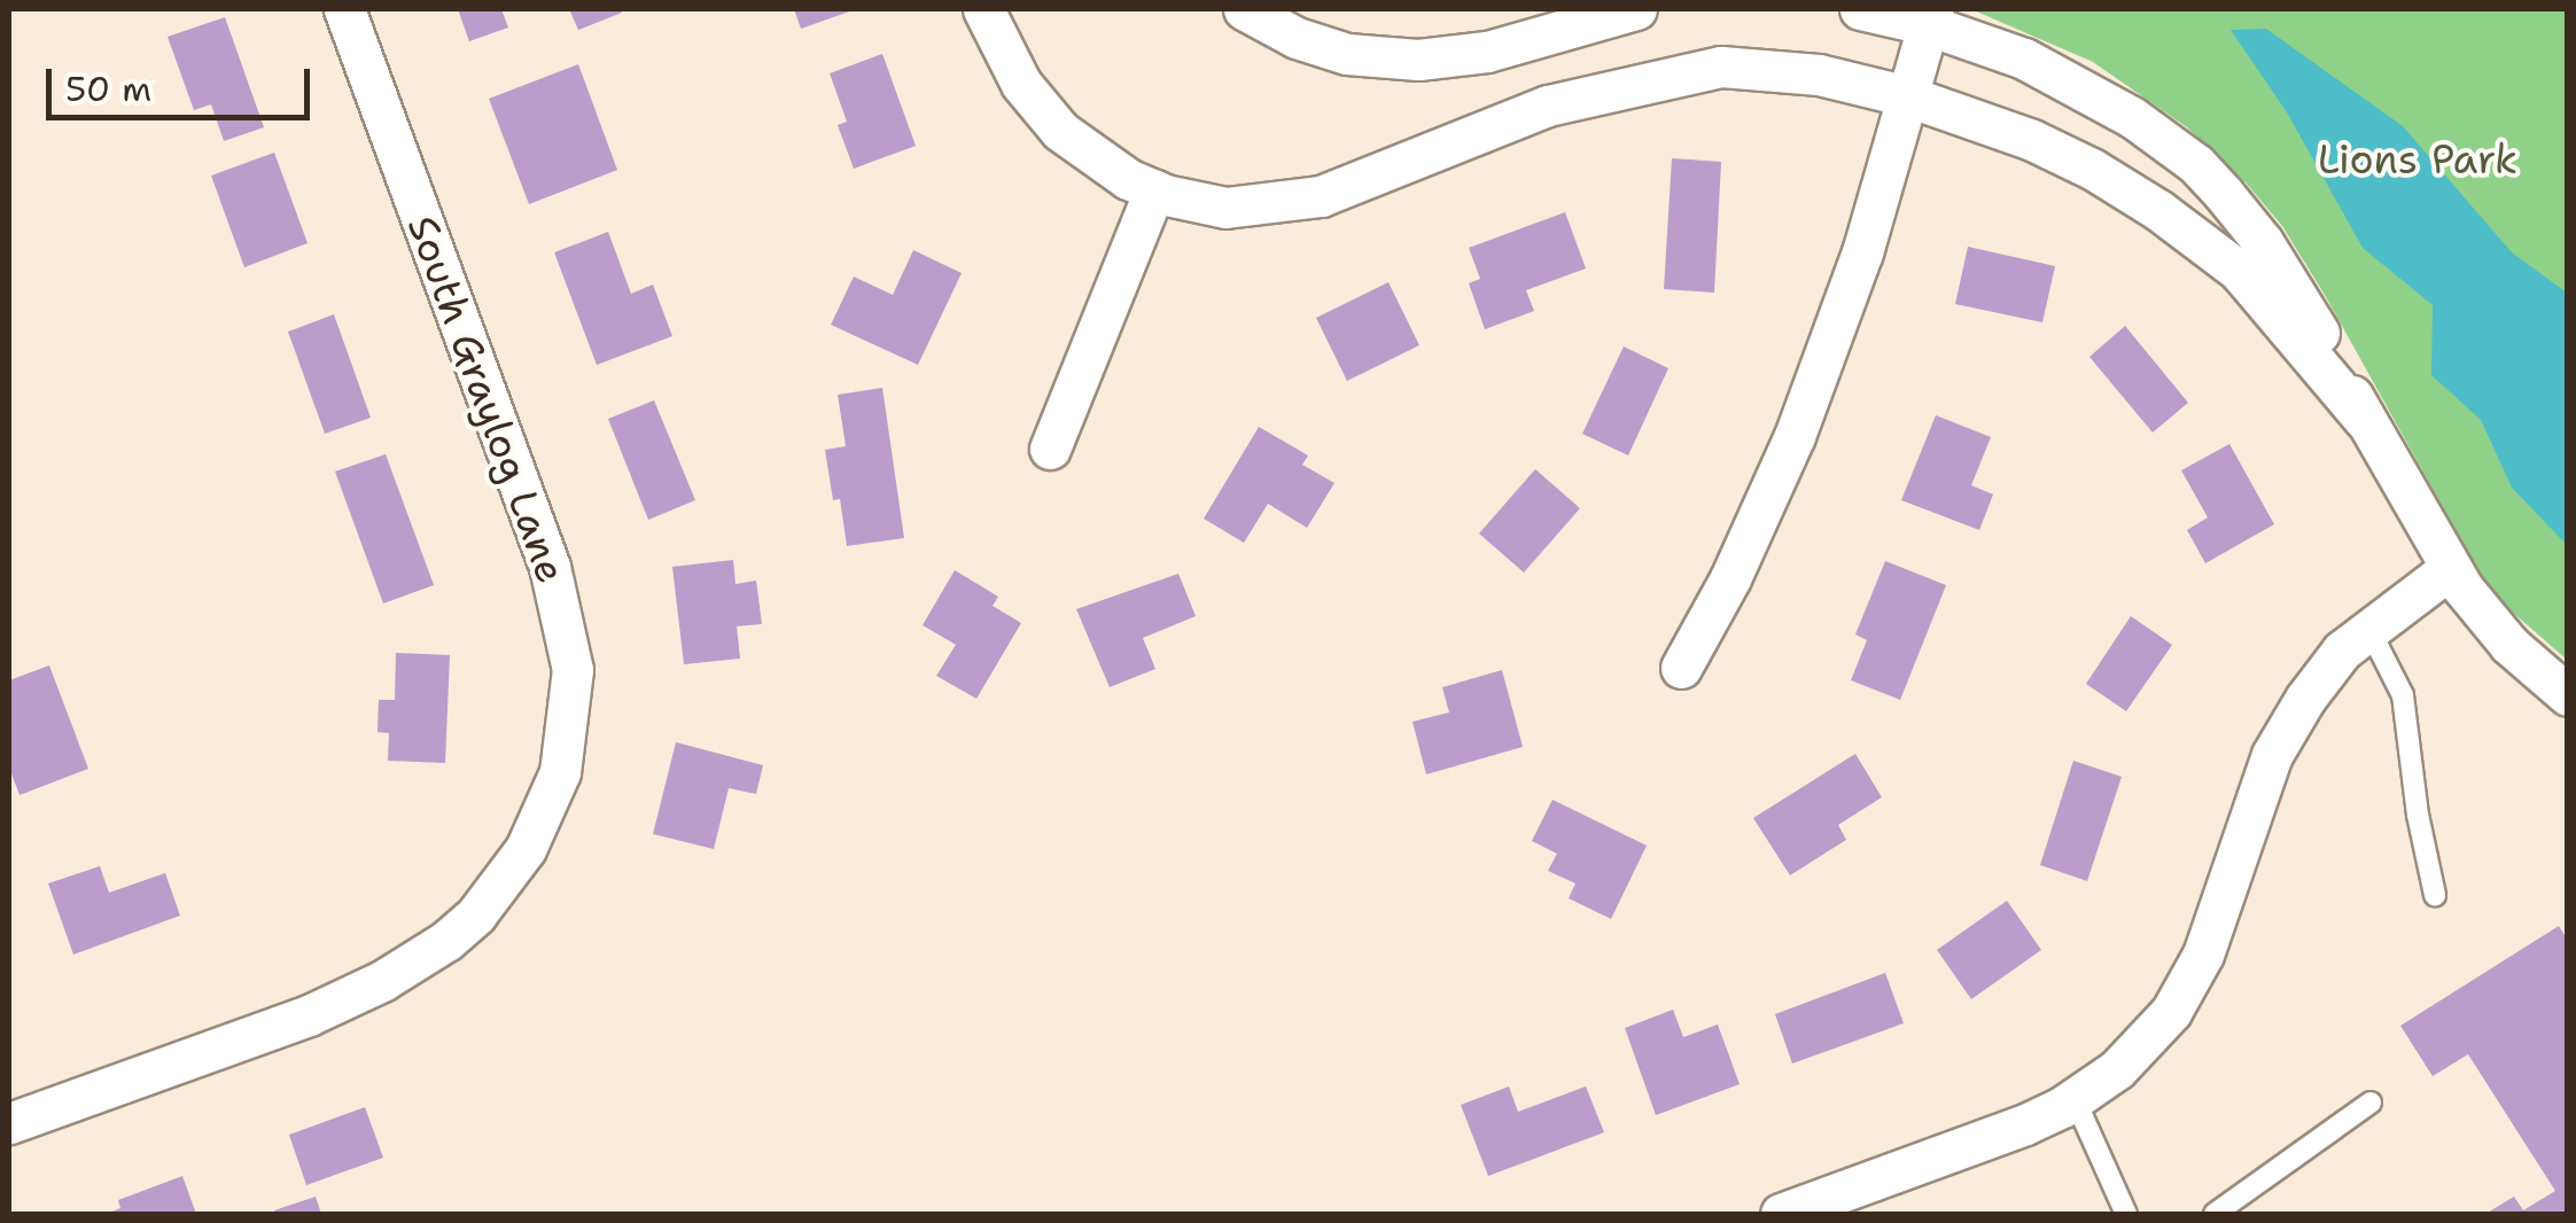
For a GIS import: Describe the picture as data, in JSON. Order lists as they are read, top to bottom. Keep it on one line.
{"streets":{"street":["South Graylog Lane"]},"parks":["Lions Park"],"scale_bar":"50 m"}
